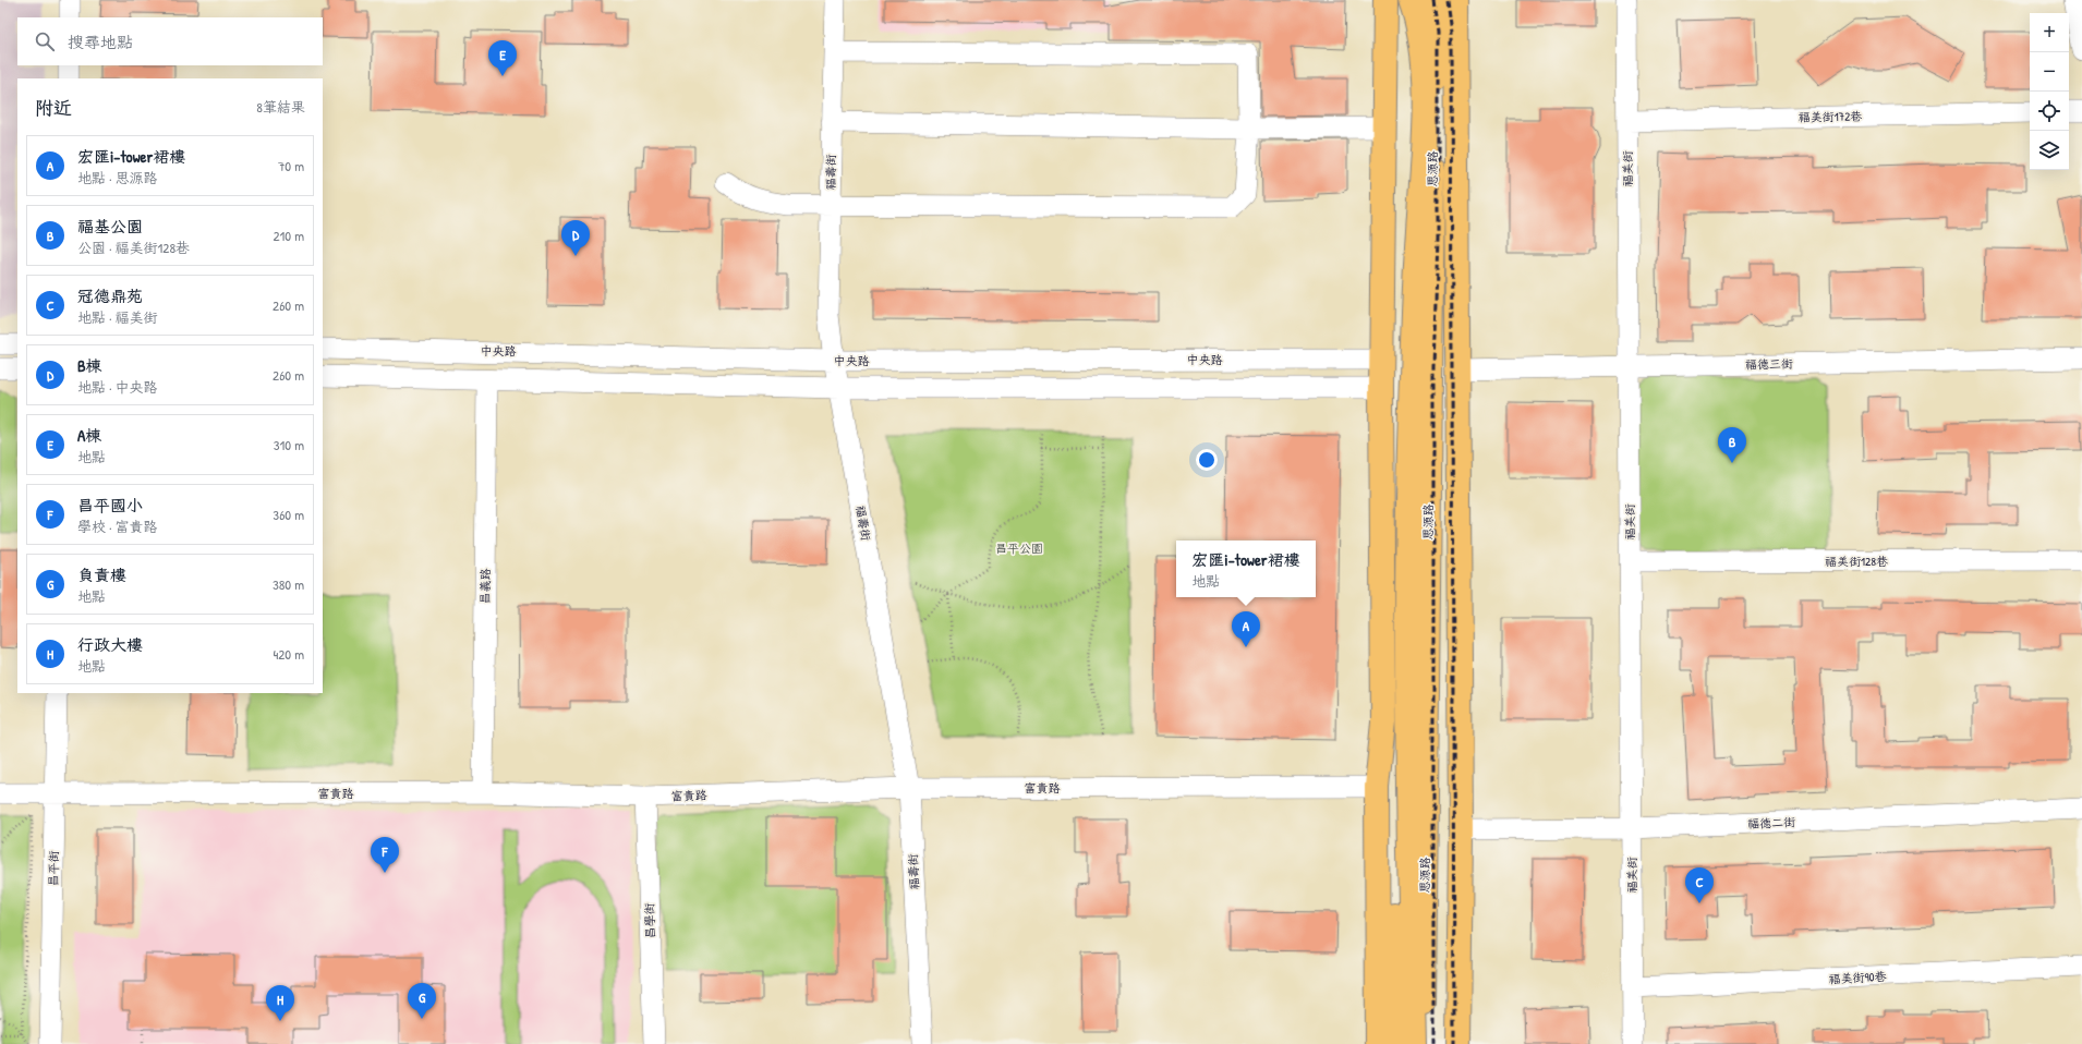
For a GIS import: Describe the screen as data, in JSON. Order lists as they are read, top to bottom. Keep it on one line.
{"streets":{"main road":["思源路"],"street":["福美街172巷","福美街","福壽街","中央路","福德三街","福美街128巷","昌義路","富貴路","福德二街","昌平街","昌學街","福美街90巷"]},"crossings":[["福美街172巷","福美街"],["思源路","福德三街"],["思源路","福德二街"],["福美街","福德三街"],["福美街","福美街128巷"],["福美街","福德二街"],["福美街","福美街90巷"],["福壽街","中央路"],["福壽街","富貴路"],["昌義路","富貴路"],["富貴路","昌平街"],["富貴路","昌學街"]],"parks":["昌平公園"],"page":{"map_buttons":["+","−"],"search":"搜尋地點","pins":["E","D","B","A","F","C","G","H"],"heading":["附近","8筆結果"],"list":[{"mark":"A","name":"宏匯i-tower裙樓","note":"地點 · 思源路","value":"70 m"},{"mark":"B","name":"福基公園","note":"公園 · 福美街128巷","value":"210 m"},{"mark":"C","name":"冠德鼎苑","note":"地點 · 福美街","value":"260 m"},{"mark":"D","name":"B棟","note":"地點 · 中央路","value":"260 m"},{"mark":"E","name":"A棟","note":"地點","value":"310 m"},{"mark":"F","name":"昌平國小","note":"學校 · 富貴路","value":"360 m"},{"mark":"G","name":"負責樓","note":"地點","value":"380 m"},{"mark":"H","name":"行政大樓","note":"地點","value":"420 m"}],"popup":["宏匯i-tower裙樓","地點"]}}
